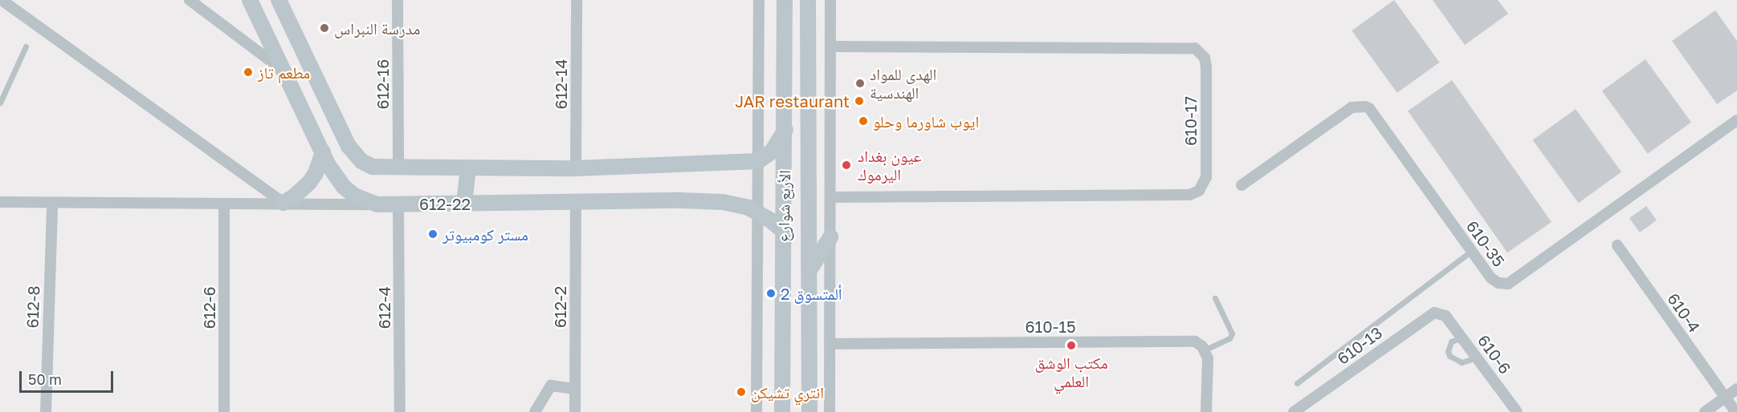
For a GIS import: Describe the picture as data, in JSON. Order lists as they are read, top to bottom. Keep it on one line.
{"streets":{"street":["612-16","612-14","610-17","612-22","الأربع شوارع","610-35","612-8","612-2","612-6","612-4","610-4","610-15","610-13","610-6"]},"crossings":[["612-22","الأربع شوارع"],["612-22","612-2"],["612-22","612-4"],["610-13","610-6"]],"places":["مدرسة النبراس","مطعم تاز","الهدى للمواد الهندسية","JAR restaurant","ايوب شاورما وحلو","عيون بغداد اليرموك","مستر كومبيوتر","ألمتسوق 2","مكتب الوشق العلمي","انتري تشيكن"],"scale_bar":"50 m"}
